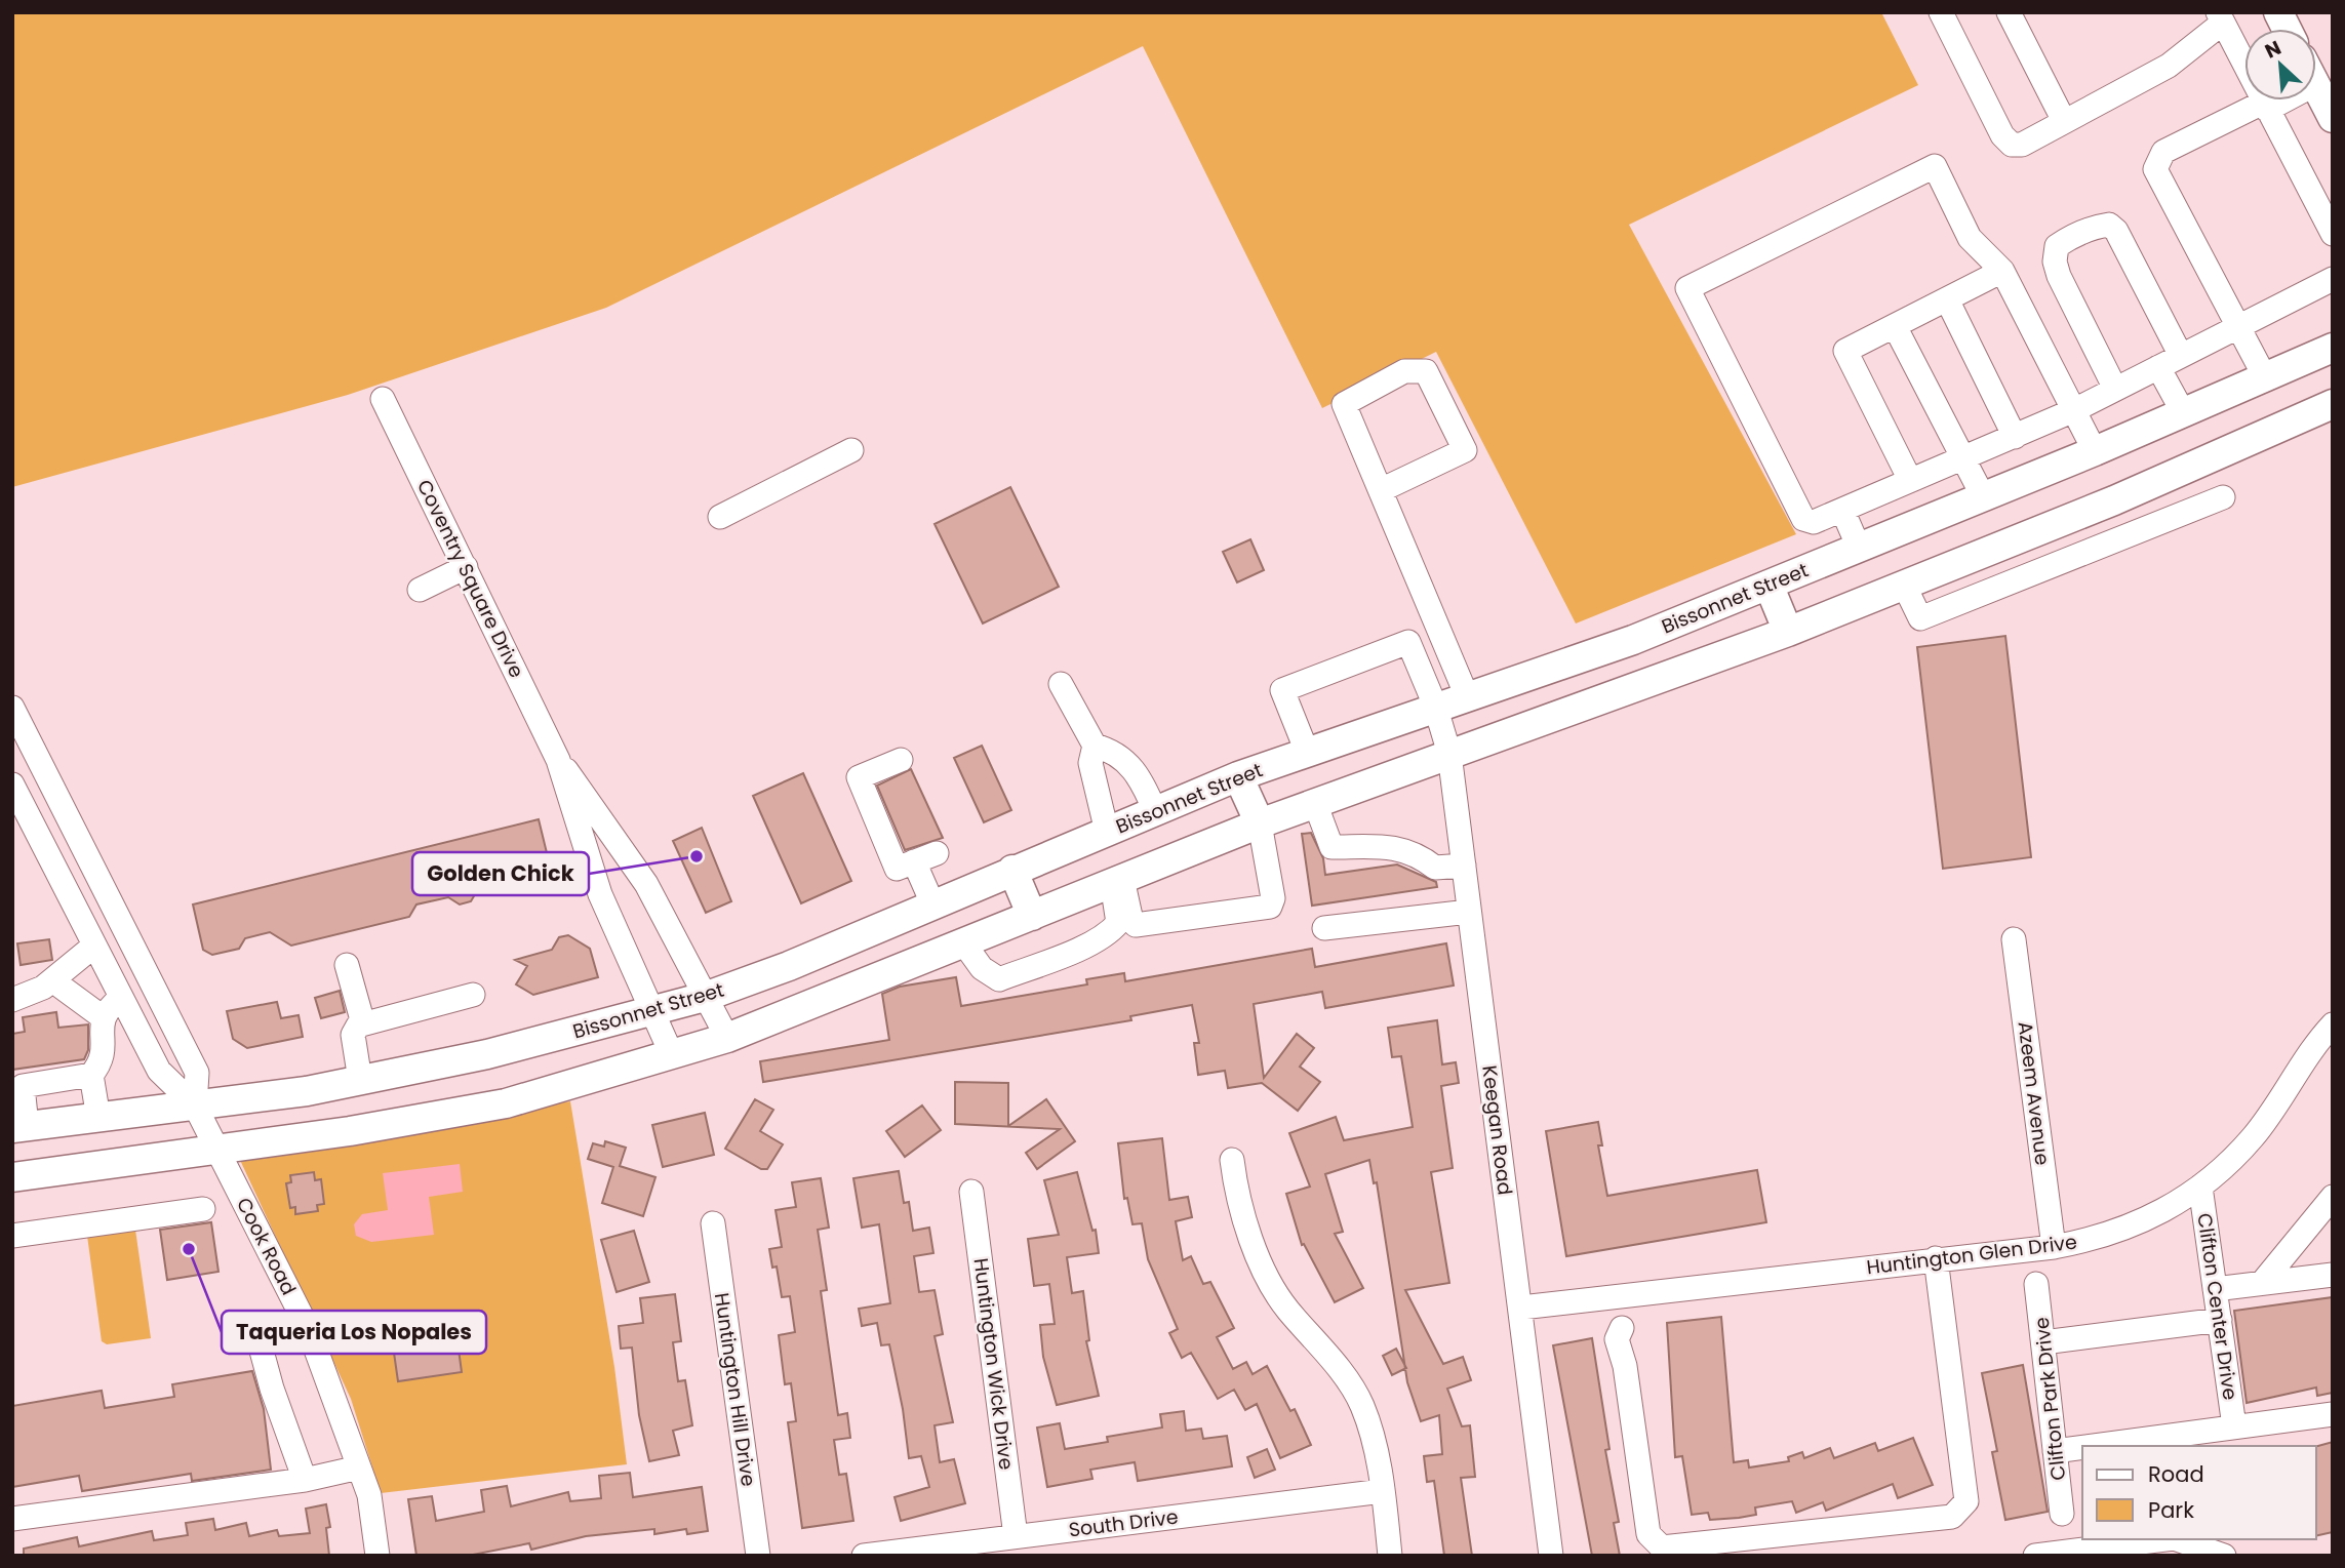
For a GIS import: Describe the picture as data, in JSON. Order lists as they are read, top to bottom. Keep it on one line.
{"streets":{"main road":["Bissonnet Street"],"street":["Coventry Square Drive","Azeem Avenue","Keegan Road","Cook Road","Huntington Glen Drive","Clifton Center Drive","Huntington Wick Drive","Huntington Hill Drive","Clifton Park Drive","South Drive"]},"crossings":[["Coventry Square Drive","Bissonnet Street"],["Bissonnet Street","Keegan Road"],["Bissonnet Street","Cook Road"],["Azeem Avenue","Huntington Glen Drive"],["Keegan Road","Huntington Glen Drive"],["Huntington Glen Drive","Clifton Center Drive"],["Huntington Wick Drive","South Drive"]],"places":["Golden Chick","Taqueria Los Nopales"],"legend":["Road","Park"],"north":"top left"}
